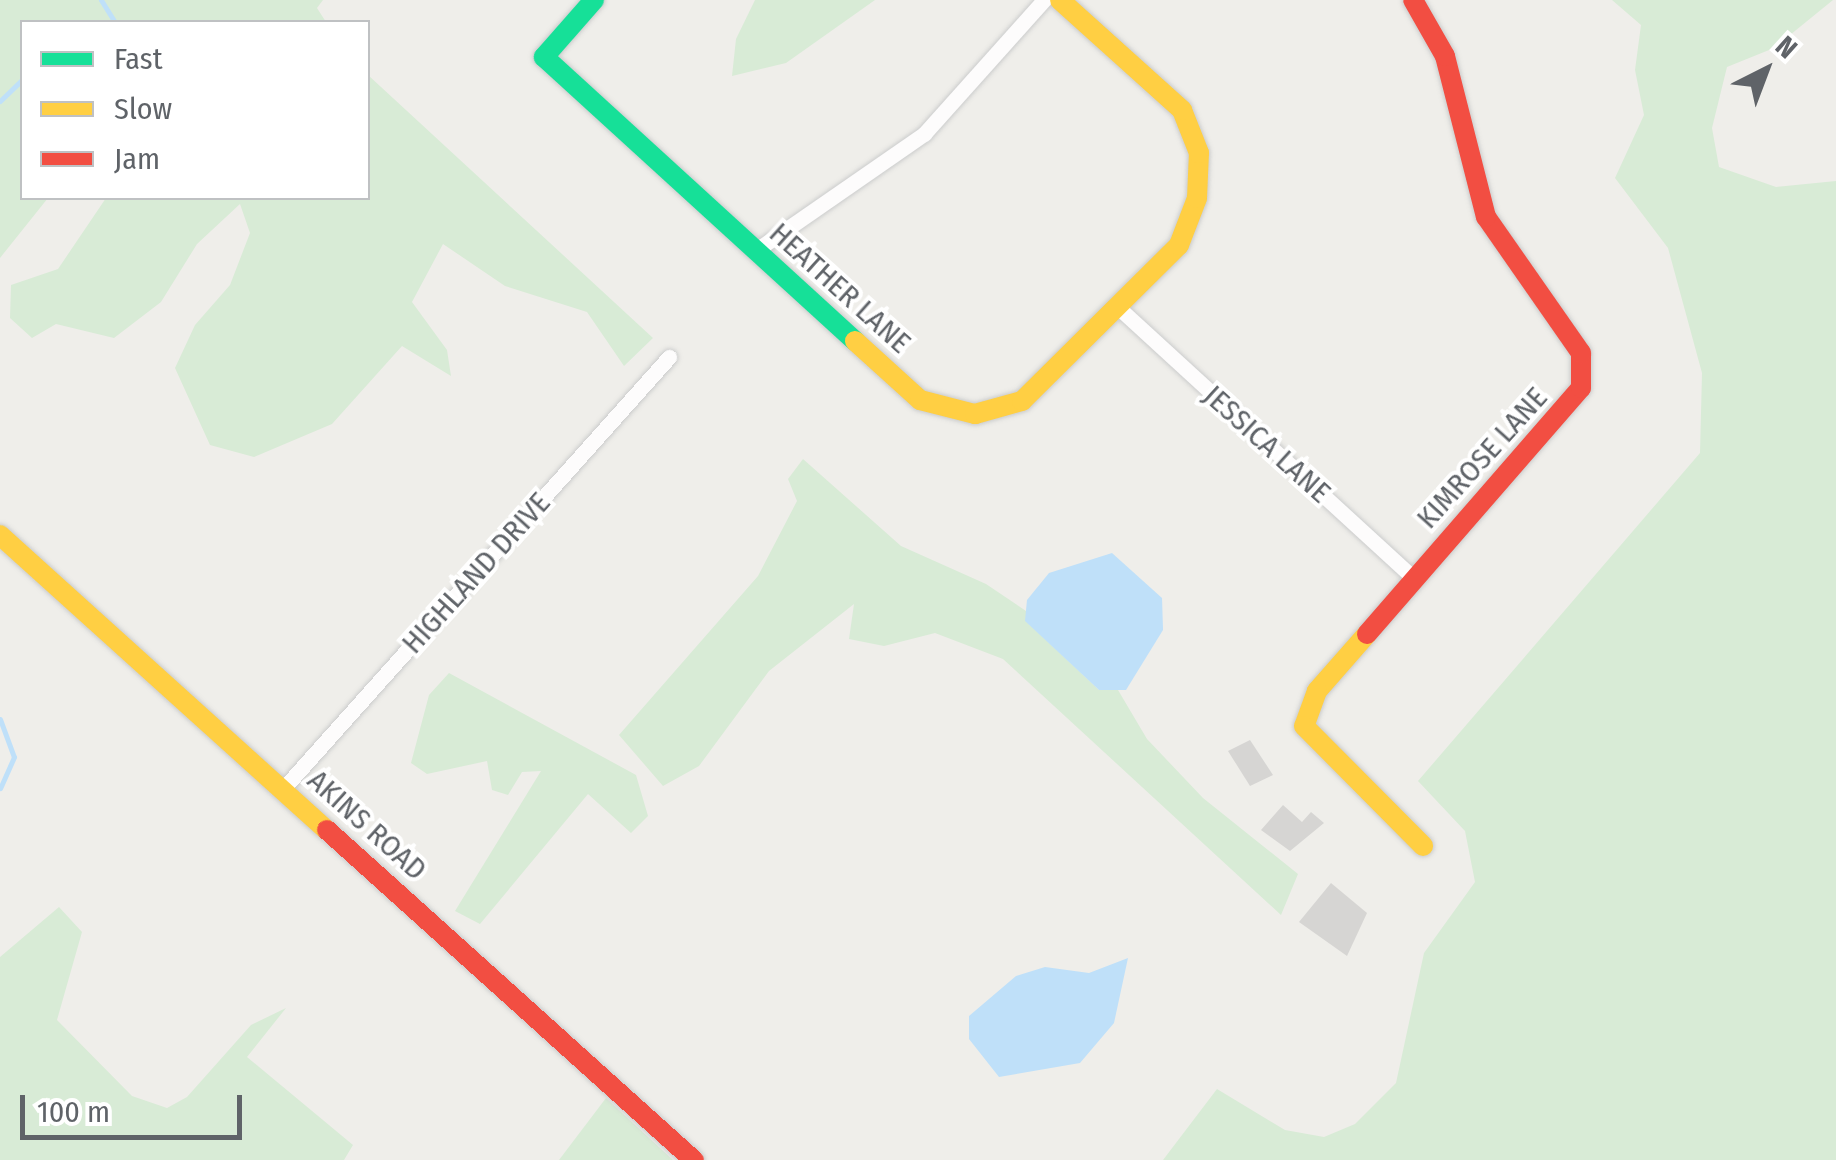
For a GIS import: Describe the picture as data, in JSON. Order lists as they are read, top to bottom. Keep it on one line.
{"streets":{"street":["HEATHER LANE","JESSICA LANE","KIMROSE LANE","HIGHLAND DRIVE","AKINS ROAD"]},"crossings":[["HEATHER LANE","JESSICA LANE"],["JESSICA LANE","KIMROSE LANE"],["HIGHLAND DRIVE","AKINS ROAD"]],"legend":["Fast","Slow","Jam"],"scale_bar":"100 m","north":"top right"}
